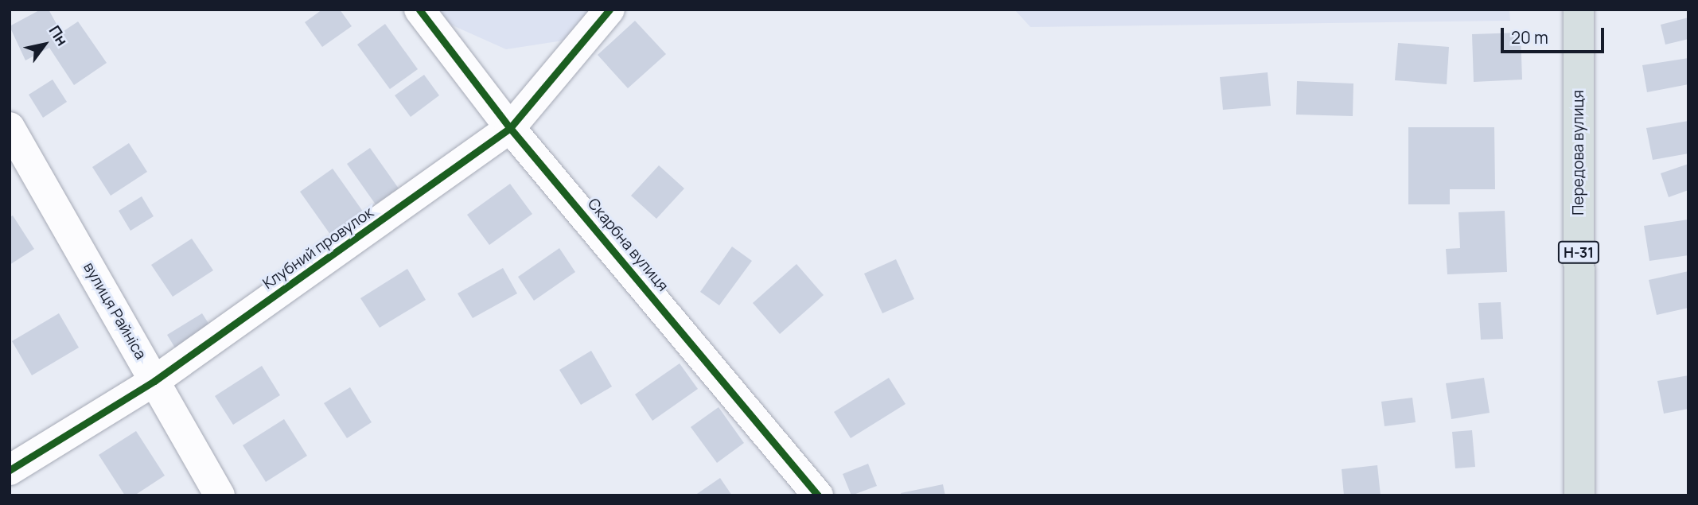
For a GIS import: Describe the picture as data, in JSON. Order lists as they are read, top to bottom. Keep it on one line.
{"streets":{"main road":["Передова вулиця","Н-31"],"street":["Скарбна вулиця","Клубний провулок","вулиця Райніса"]},"crossings":[["Скарбна вулиця","Клубний провулок"],["Клубний провулок","вулиця Райніса"]],"scale_bar":"20 m","north":"top right"}
